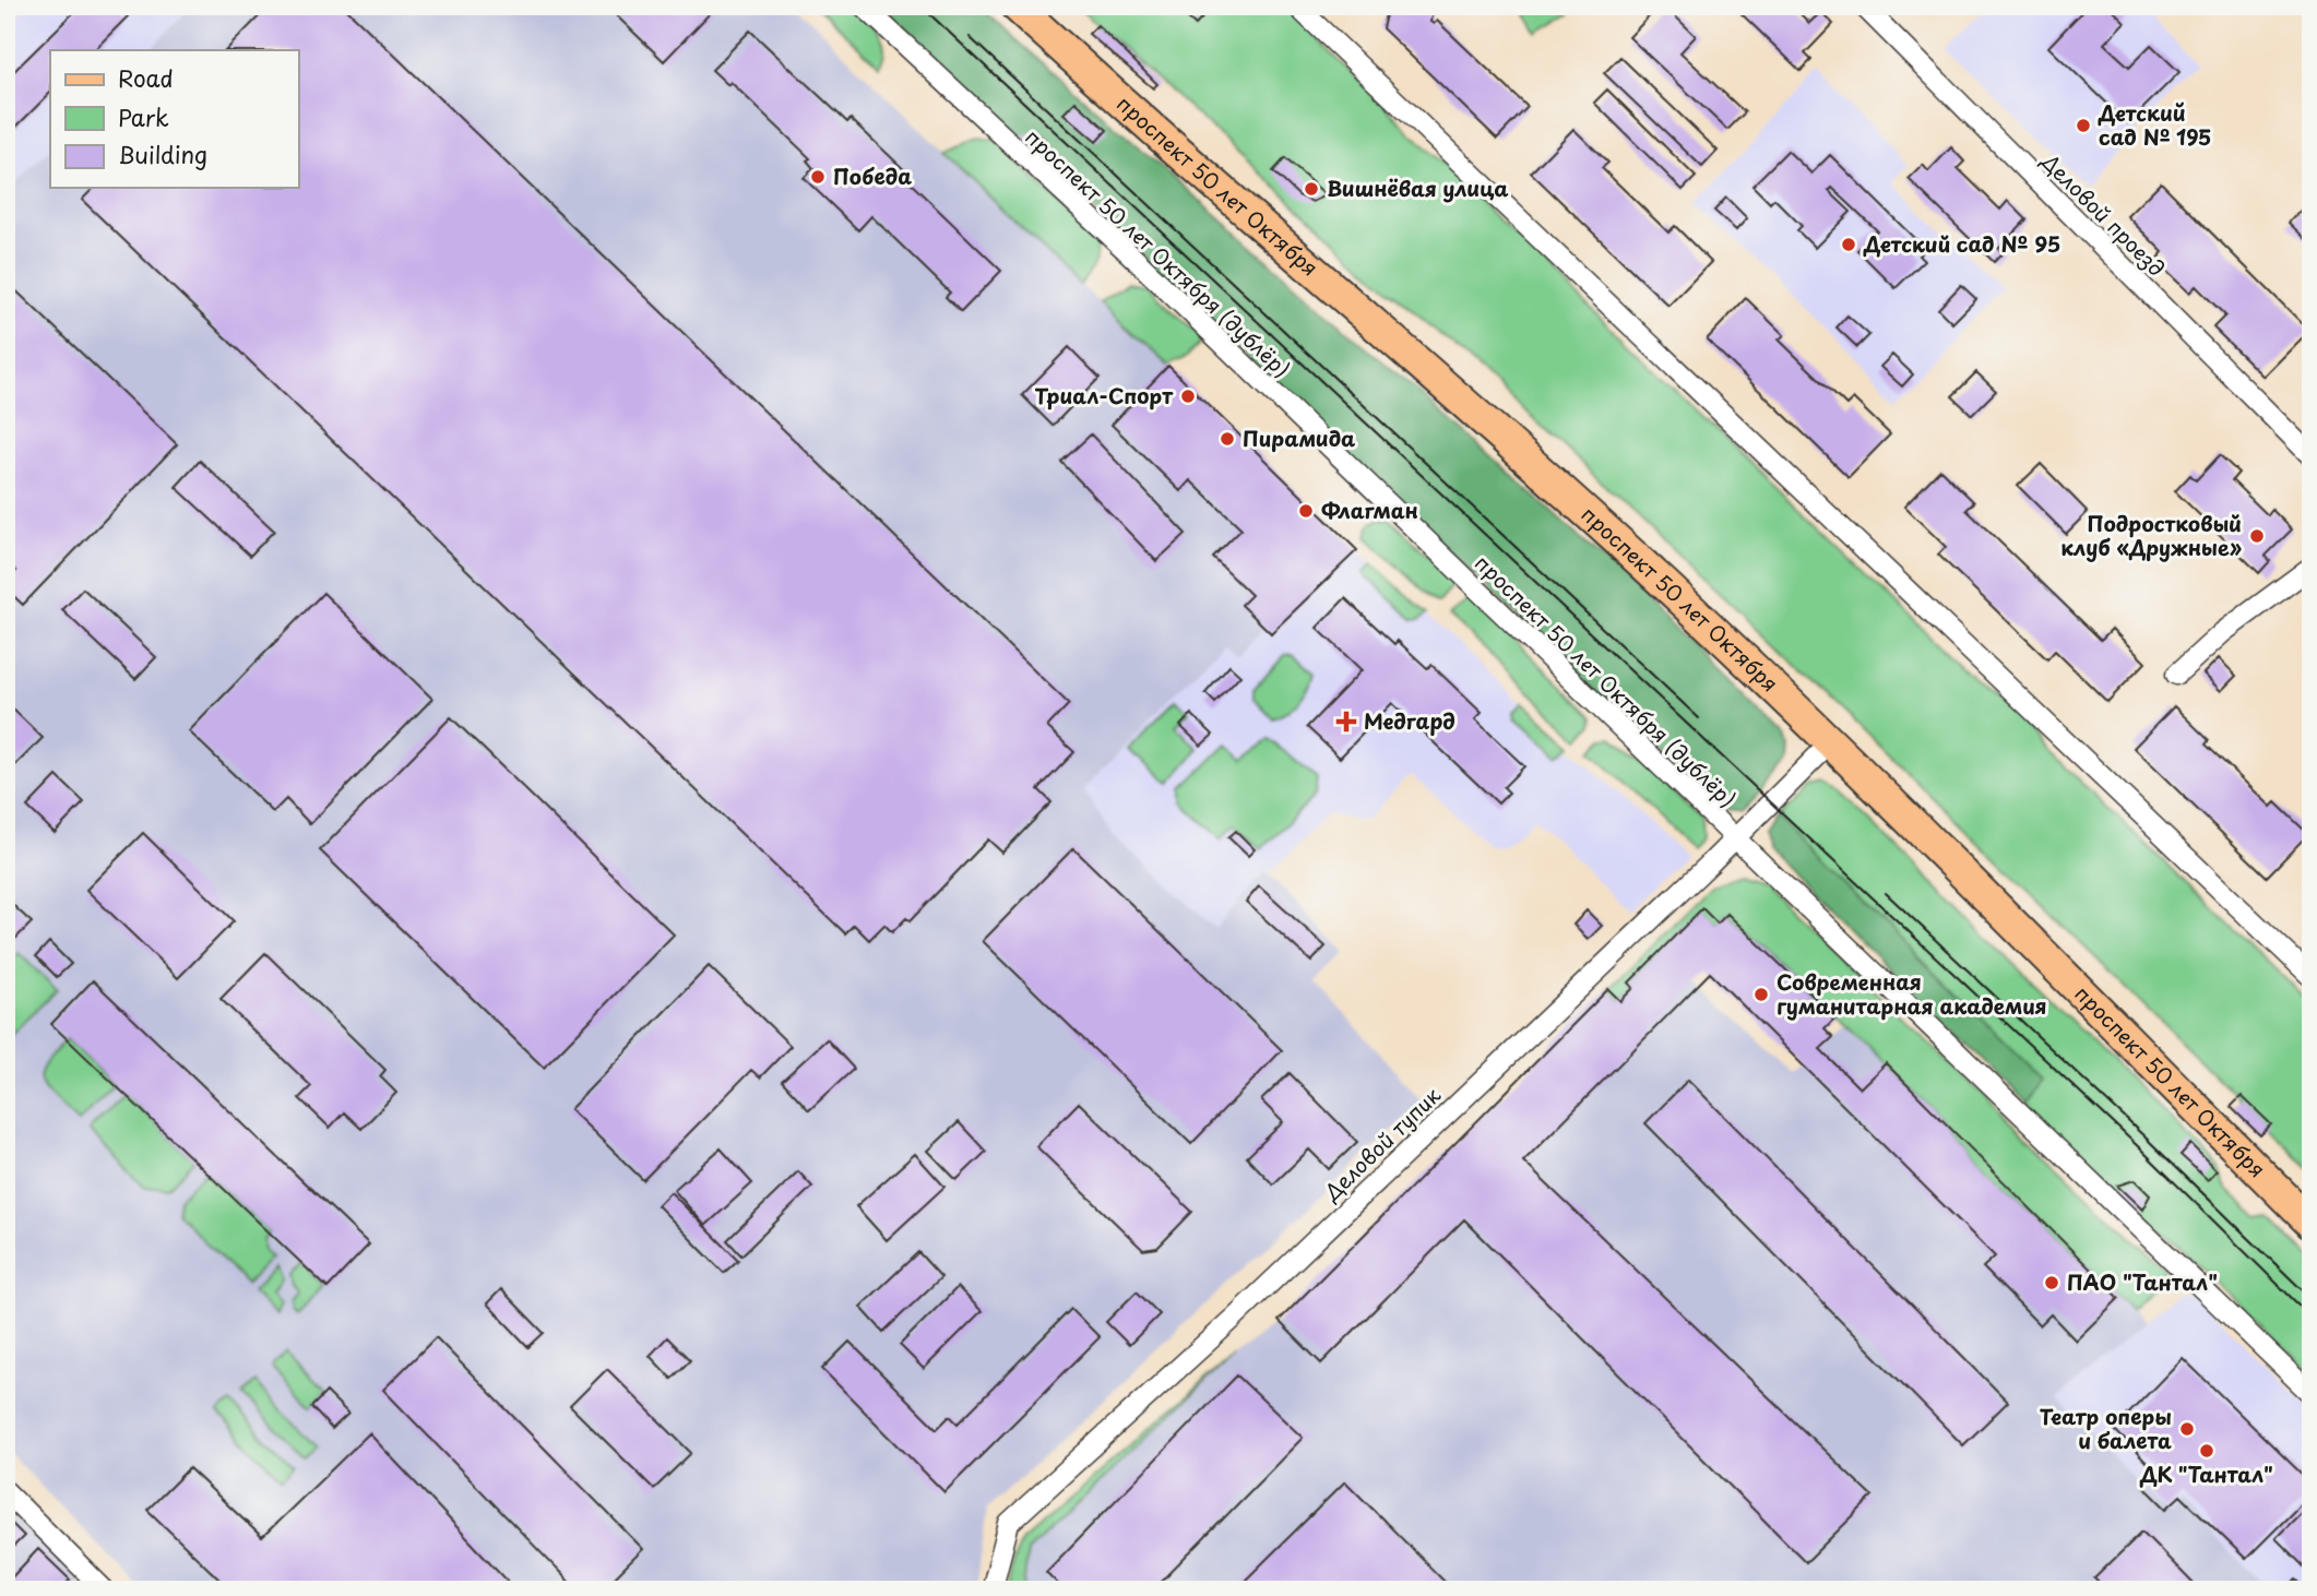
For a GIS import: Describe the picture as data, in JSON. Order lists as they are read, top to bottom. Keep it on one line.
{"streets":{"main road":["проспект 50 лет Октября"],"street":["Деловой проезд","проспект 50 лет Октября (дублёр)","Деловой тупик"]},"crossings":[["проспект 50 лет Октября","Деловой тупик"],["проспект 50 лет Октября (дублёр)","Деловой тупик"]],"places":{"other":["Детский сад № 195","Победа","Вишнёвая улица","Детский сад № 95","Триал-Спорт","Пирамида","Флагман","Подростковый клуб «Дружные»","Современная гуманитарная академия","ПАО \"Тантал\"","Театр оперы и балета","ДК \"Тантал\""],"health":["Медгард"]},"legend":["Road","Park","Building"]}
